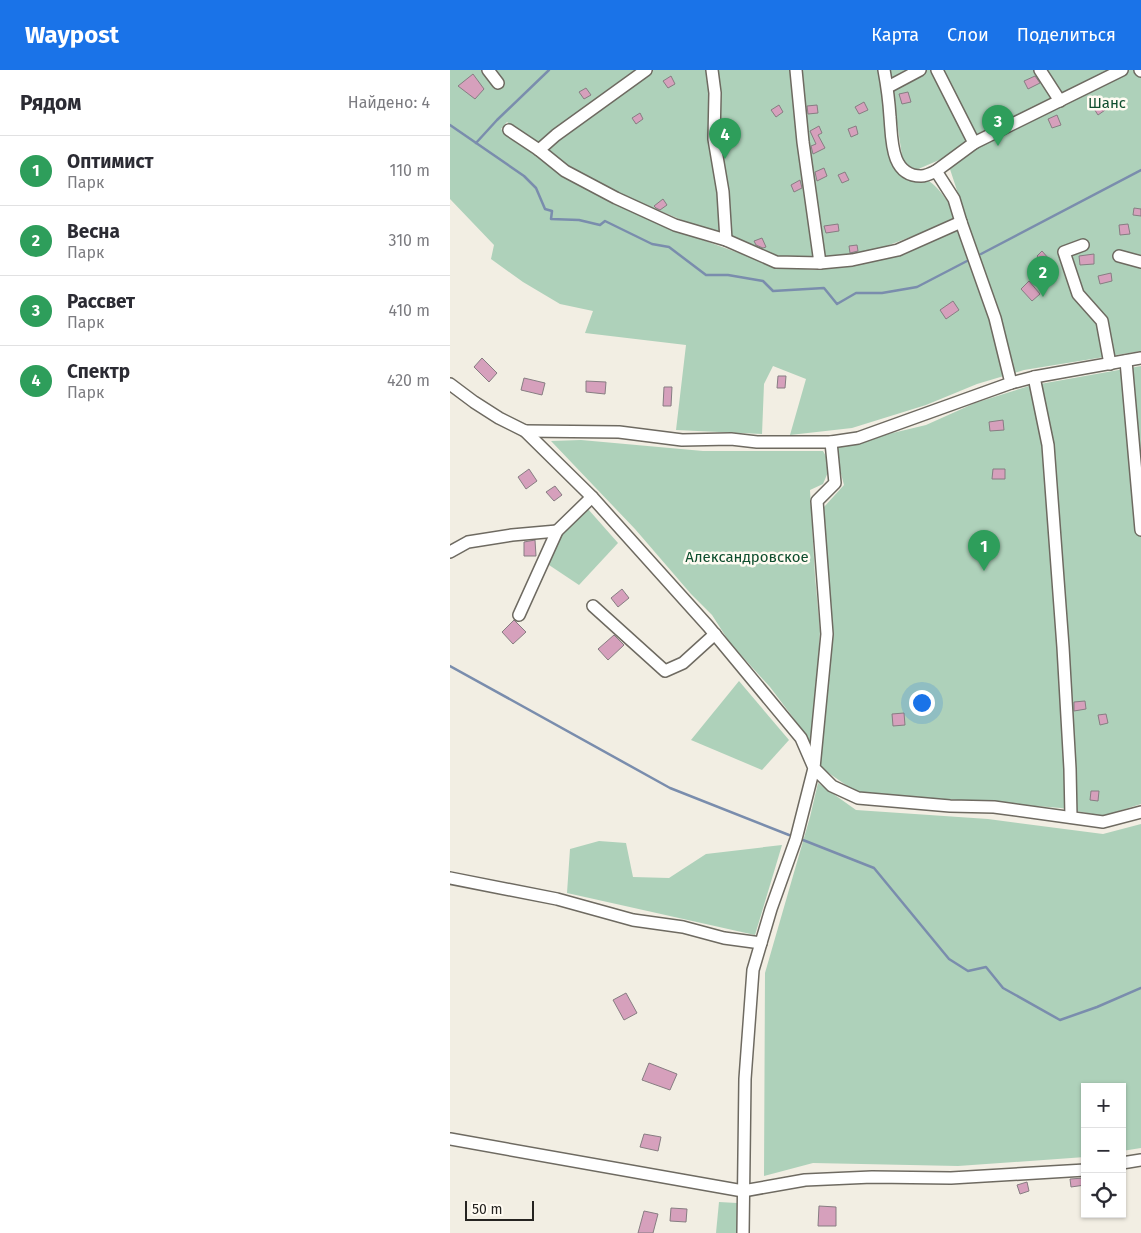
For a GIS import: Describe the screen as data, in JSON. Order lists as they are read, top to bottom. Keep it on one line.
{"parks":["Шанс","Александровское"],"scale_bar":"50 m","page":{"header":"Waypost","nav":["Карта","Слои","Поделиться"],"heading":["Рядом","Найдено: 4"],"pins":["3","4","2","1"],"list":[{"mark":"1","name":"Оптимист","note":"Парк","value":"110 m"},{"mark":"2","name":"Весна","note":"Парк","value":"310 m"},{"mark":"3","name":"Рассвет","note":"Парк","value":"410 m"},{"mark":"4","name":"Спектр","note":"Парк","value":"420 m"}],"map_buttons":["+","−"],"scale":"50 m"}}
